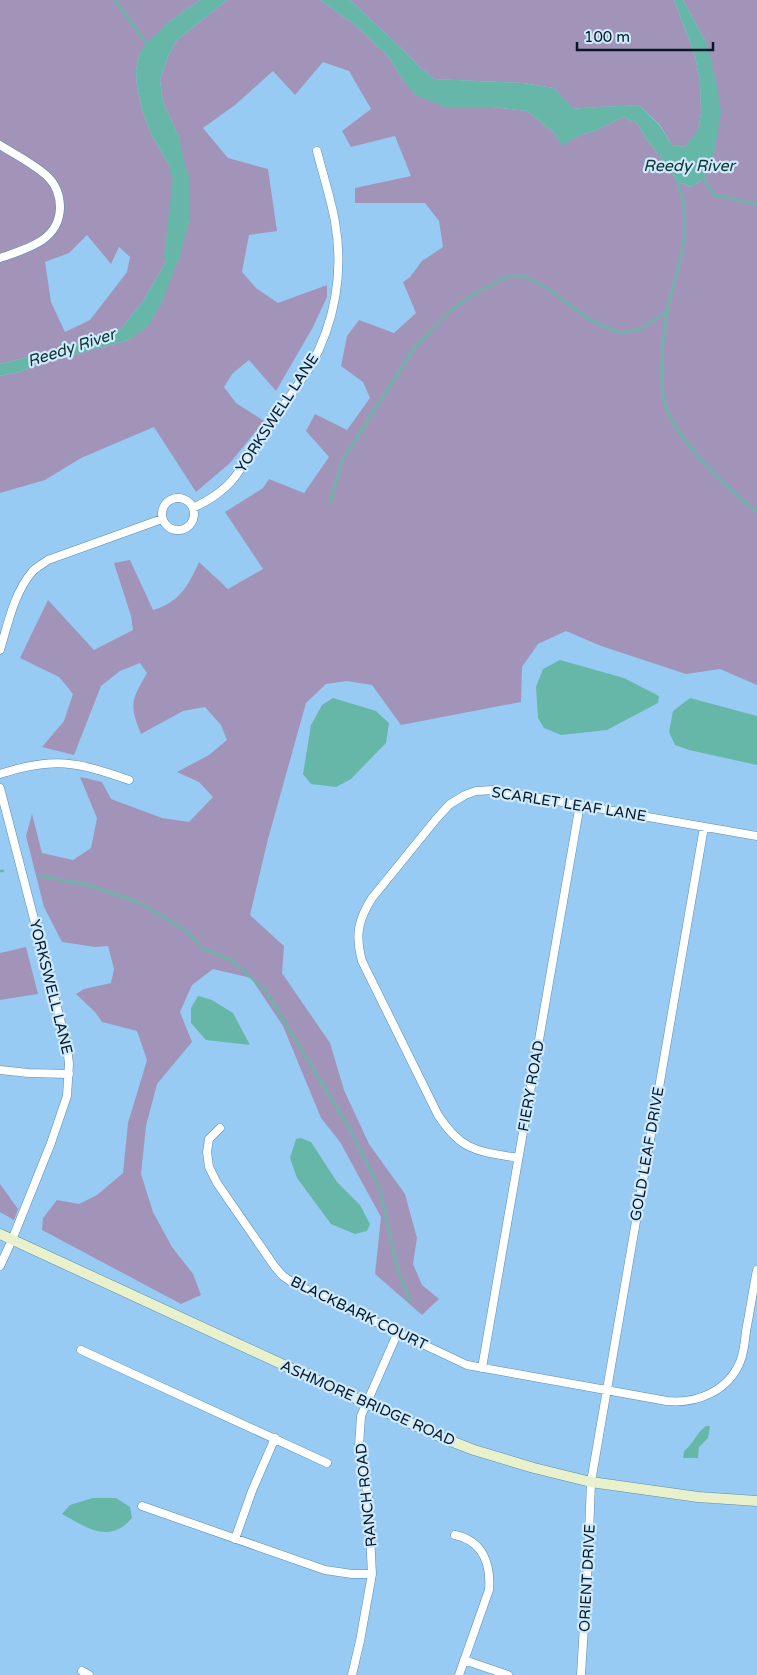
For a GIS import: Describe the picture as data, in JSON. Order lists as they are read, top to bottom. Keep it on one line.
{"streets":{"main road":["ASHMORE BRIDGE ROAD"],"street":["YORKSWELL LANE","SCARLET LEAF LANE","FIERY ROAD","GOLD LEAF DRIVE","BLACKBARK COURT","RANCH ROAD","ORIENT DRIVE"]},"crossings":[["YORKSWELL LANE","ASHMORE BRIDGE ROAD"],["SCARLET LEAF LANE","FIERY ROAD"],["SCARLET LEAF LANE","GOLD LEAF DRIVE"],["FIERY ROAD","BLACKBARK COURT"],["GOLD LEAF DRIVE","BLACKBARK COURT"],["GOLD LEAF DRIVE","ASHMORE BRIDGE ROAD"],["GOLD LEAF DRIVE","ORIENT DRIVE"],["BLACKBARK COURT","RANCH ROAD"],["ASHMORE BRIDGE ROAD","RANCH ROAD"],["ASHMORE BRIDGE ROAD","ORIENT DRIVE"]],"water":["Reedy River"],"scale_bar":"100 m"}
